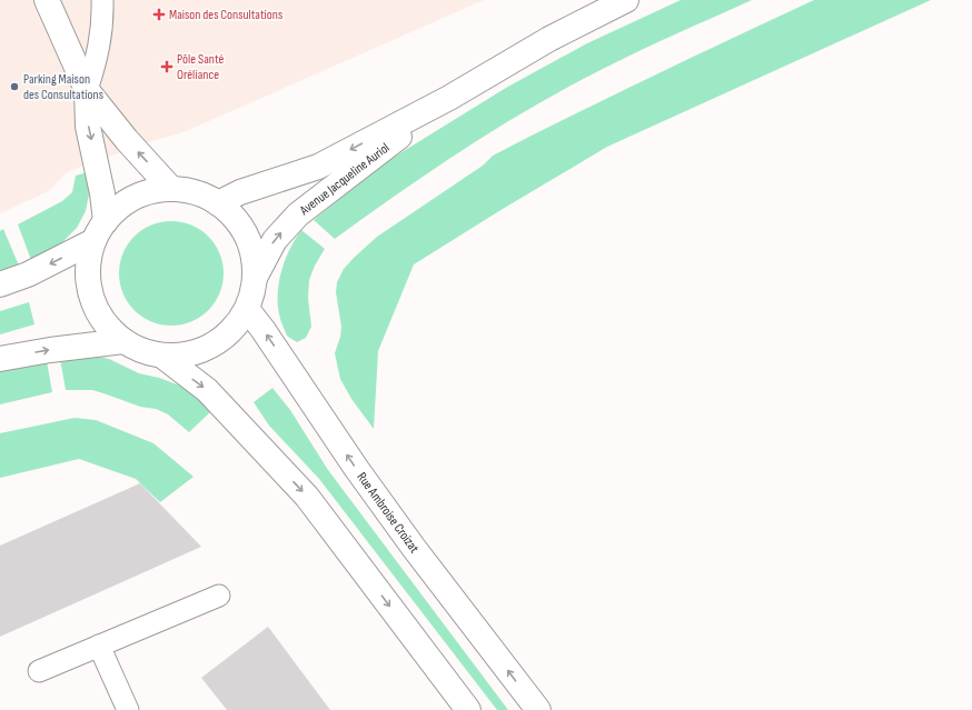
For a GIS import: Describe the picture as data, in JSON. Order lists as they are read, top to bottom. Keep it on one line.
{"streets":{"main road":["Avenue Jacqueline Auriol","Rue Ambroise Croizat"]},"places":{"health":["Maison des Consultations","Pôle Santé Oréliance"],"other":["Parking Maison des Consultations"]}}
